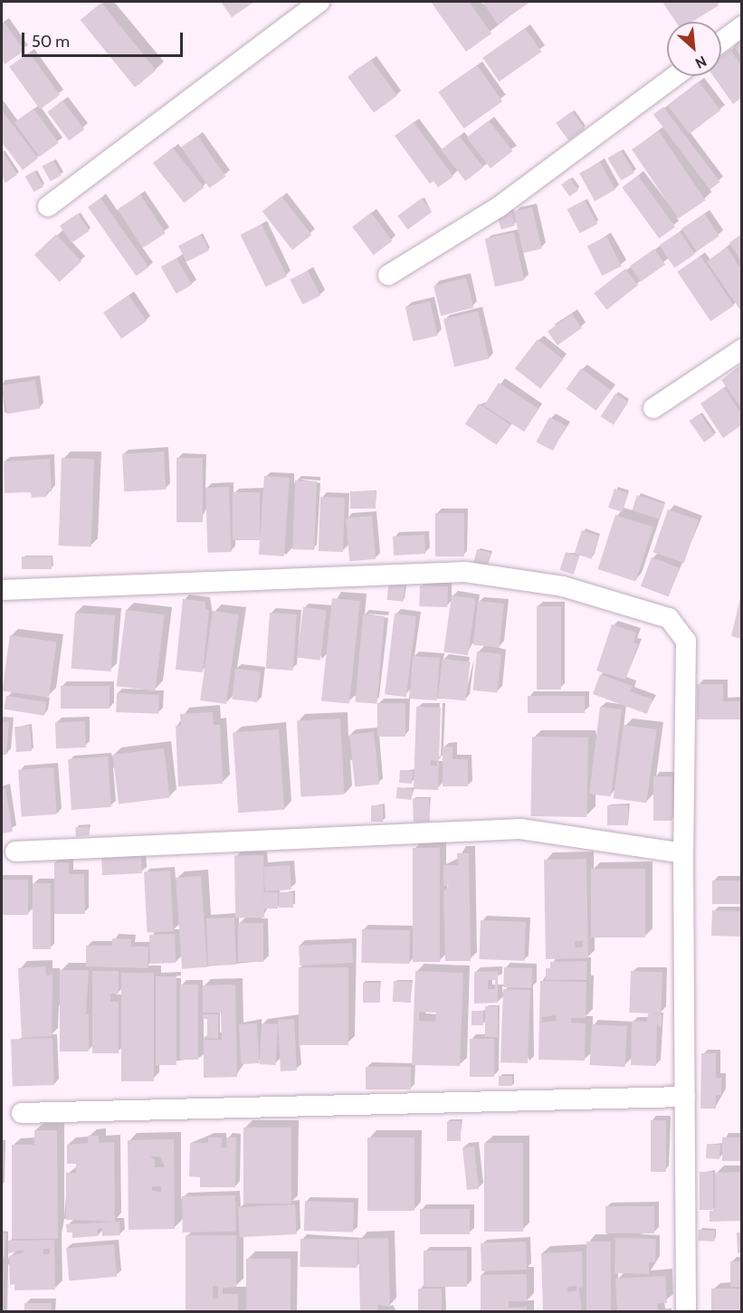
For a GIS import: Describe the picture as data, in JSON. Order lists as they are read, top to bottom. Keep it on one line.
{"scale_bar":"50 m","north":"bottom right"}
